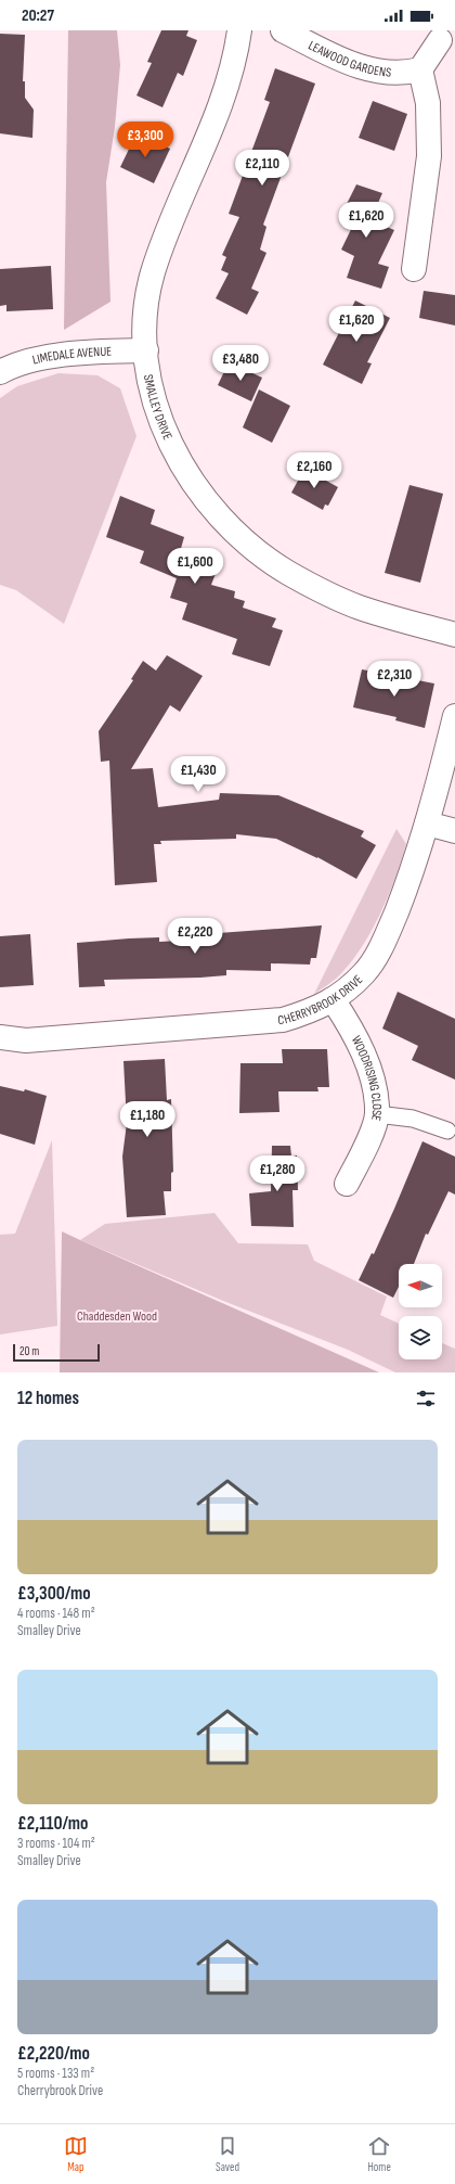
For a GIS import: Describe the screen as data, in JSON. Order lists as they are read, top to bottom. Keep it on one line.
{"streets":{"street":["LEAWOOD GARDENS","LIMEDALE AVENUE","SMALLEY DRIVE","CHERRYBROOK DRIVE","WOODRISING CLOSE"]},"crossings":[["LIMEDALE AVENUE","SMALLEY DRIVE"],["CHERRYBROOK DRIVE","WOODRISING CLOSE"]],"parks":["Chaddesden Wood"],"scale_bar":"20 m","north":"left","page":{"status":"20:27","price":["£3,300","£2,110","£1,620","£1,620","£3,480","£2,160","£1,600","£2,310","£1,430","£2,220","£1,180","£1,280"],"scale":"20 m","heading":"12 homes","list":[{"name":"£3,300/mo","note":"4 rooms · 148 m² · Smalley Drive"},{"name":"£2,110/mo","note":"3 rooms · 104 m² · Smalley Drive"},{"name":"£2,220/mo","note":"5 rooms · 133 m² · Cherrybrook Drive"}],"tabs":["Map","Saved","Home"]}}
